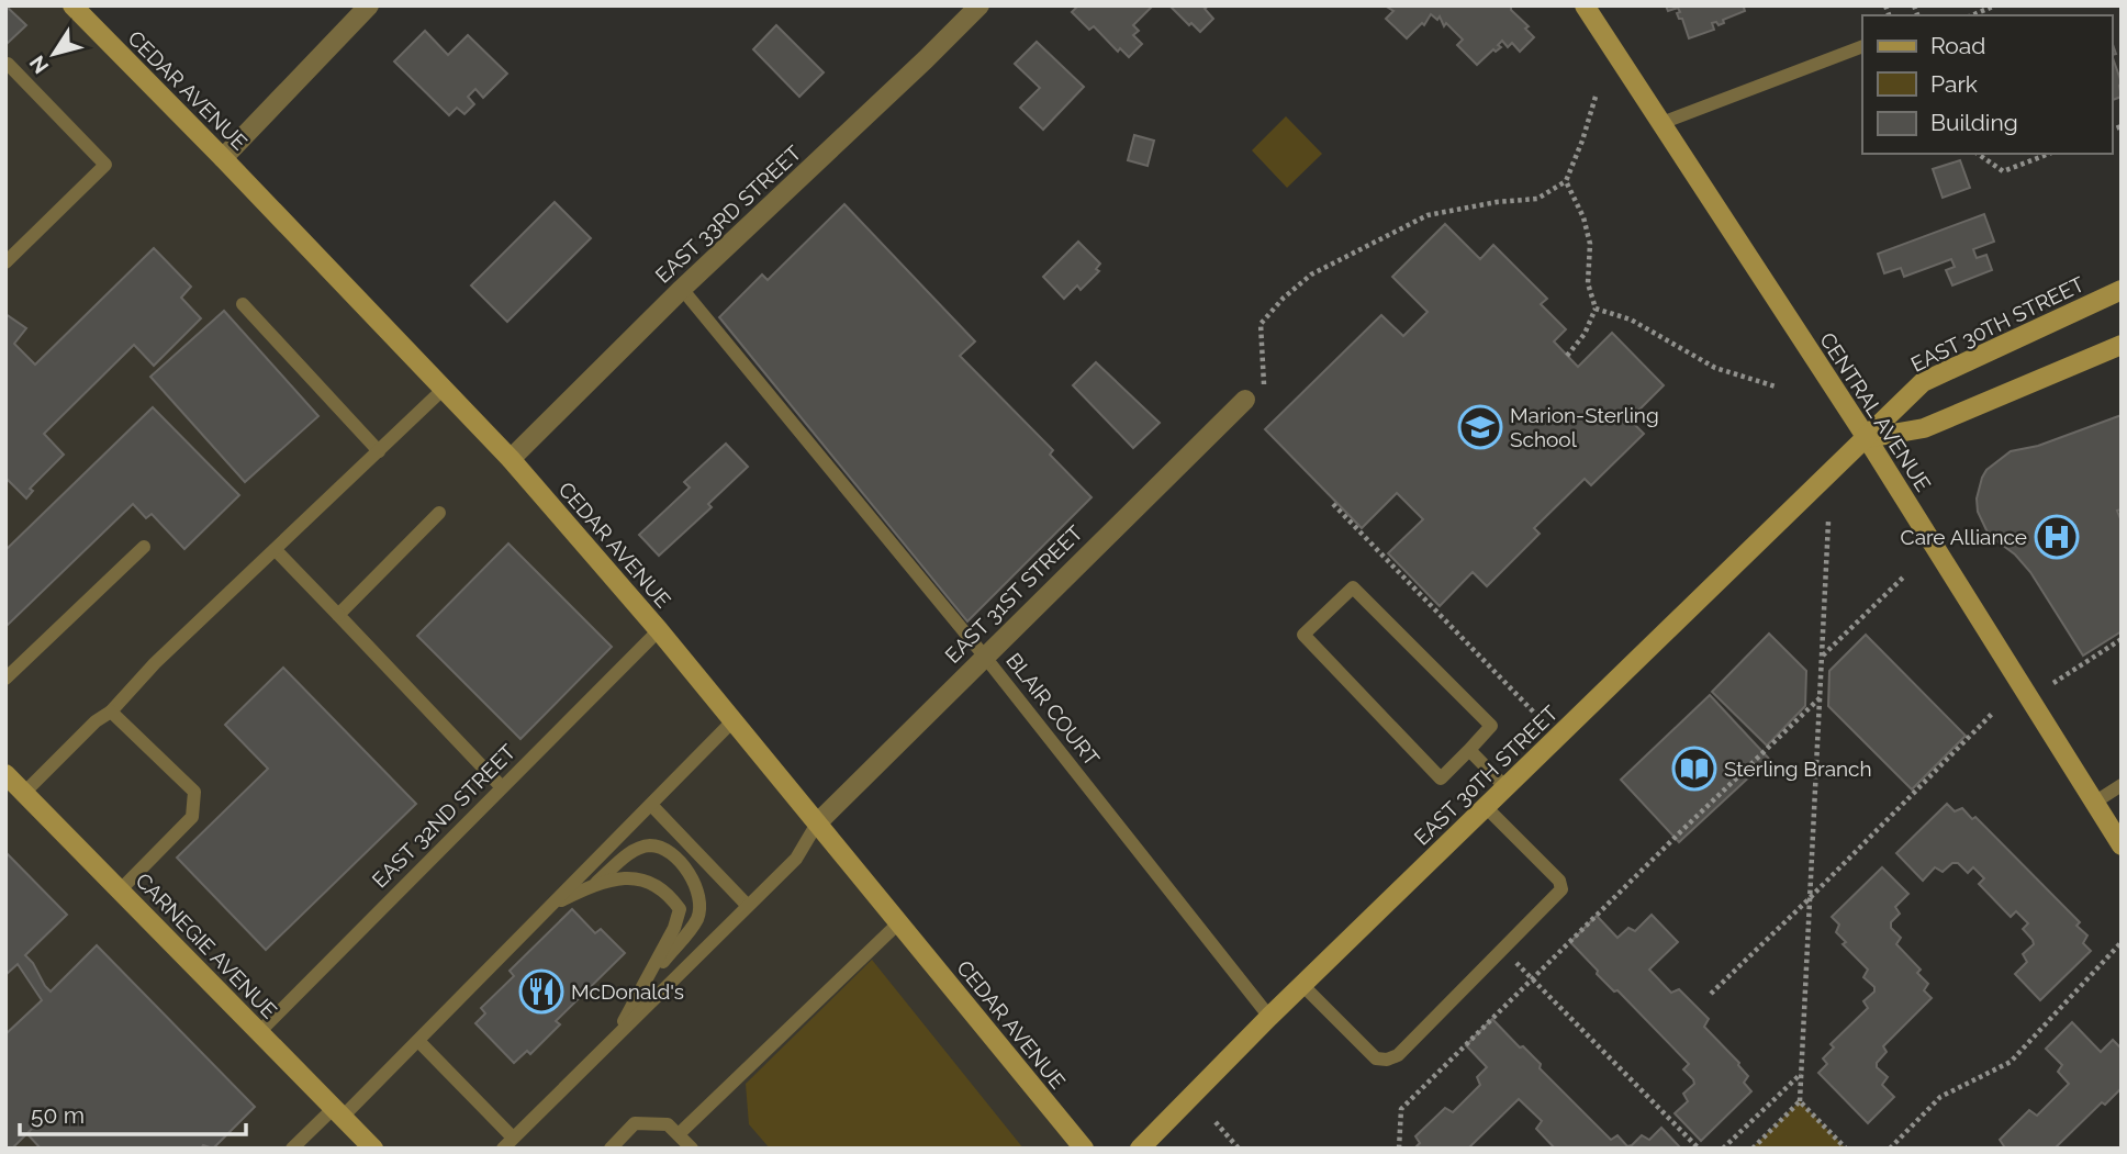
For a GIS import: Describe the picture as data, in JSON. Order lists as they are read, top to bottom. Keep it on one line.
{"streets":{"street":["CEDAR AVENUE","EAST 33RD STREET","EAST 30TH STREET","CENTRAL AVENUE","EAST 31ST STREET","CARNEGIE AVENUE"],"lane":["BLAIR COURT","EAST 32ND STREET"]},"crossings":[["CEDAR AVENUE","EAST 33RD STREET"],["CEDAR AVENUE","EAST 31ST STREET"],["CEDAR AVENUE","EAST 32ND STREET"],["EAST 33RD STREET","BLAIR COURT"],["EAST 30TH STREET","CENTRAL AVENUE"],["EAST 30TH STREET","BLAIR COURT"],["EAST 31ST STREET","BLAIR COURT"],["EAST 32ND STREET","CARNEGIE AVENUE"]],"places":{"school or university":["Marion-Sterling School"],"hospital":["Care Alliance"],"library":["Sterling Branch"],"restaurant":["McDonald's"]},"legend":["Road","Park","Building"],"scale_bar":"50 m","north":"bottom left"}
